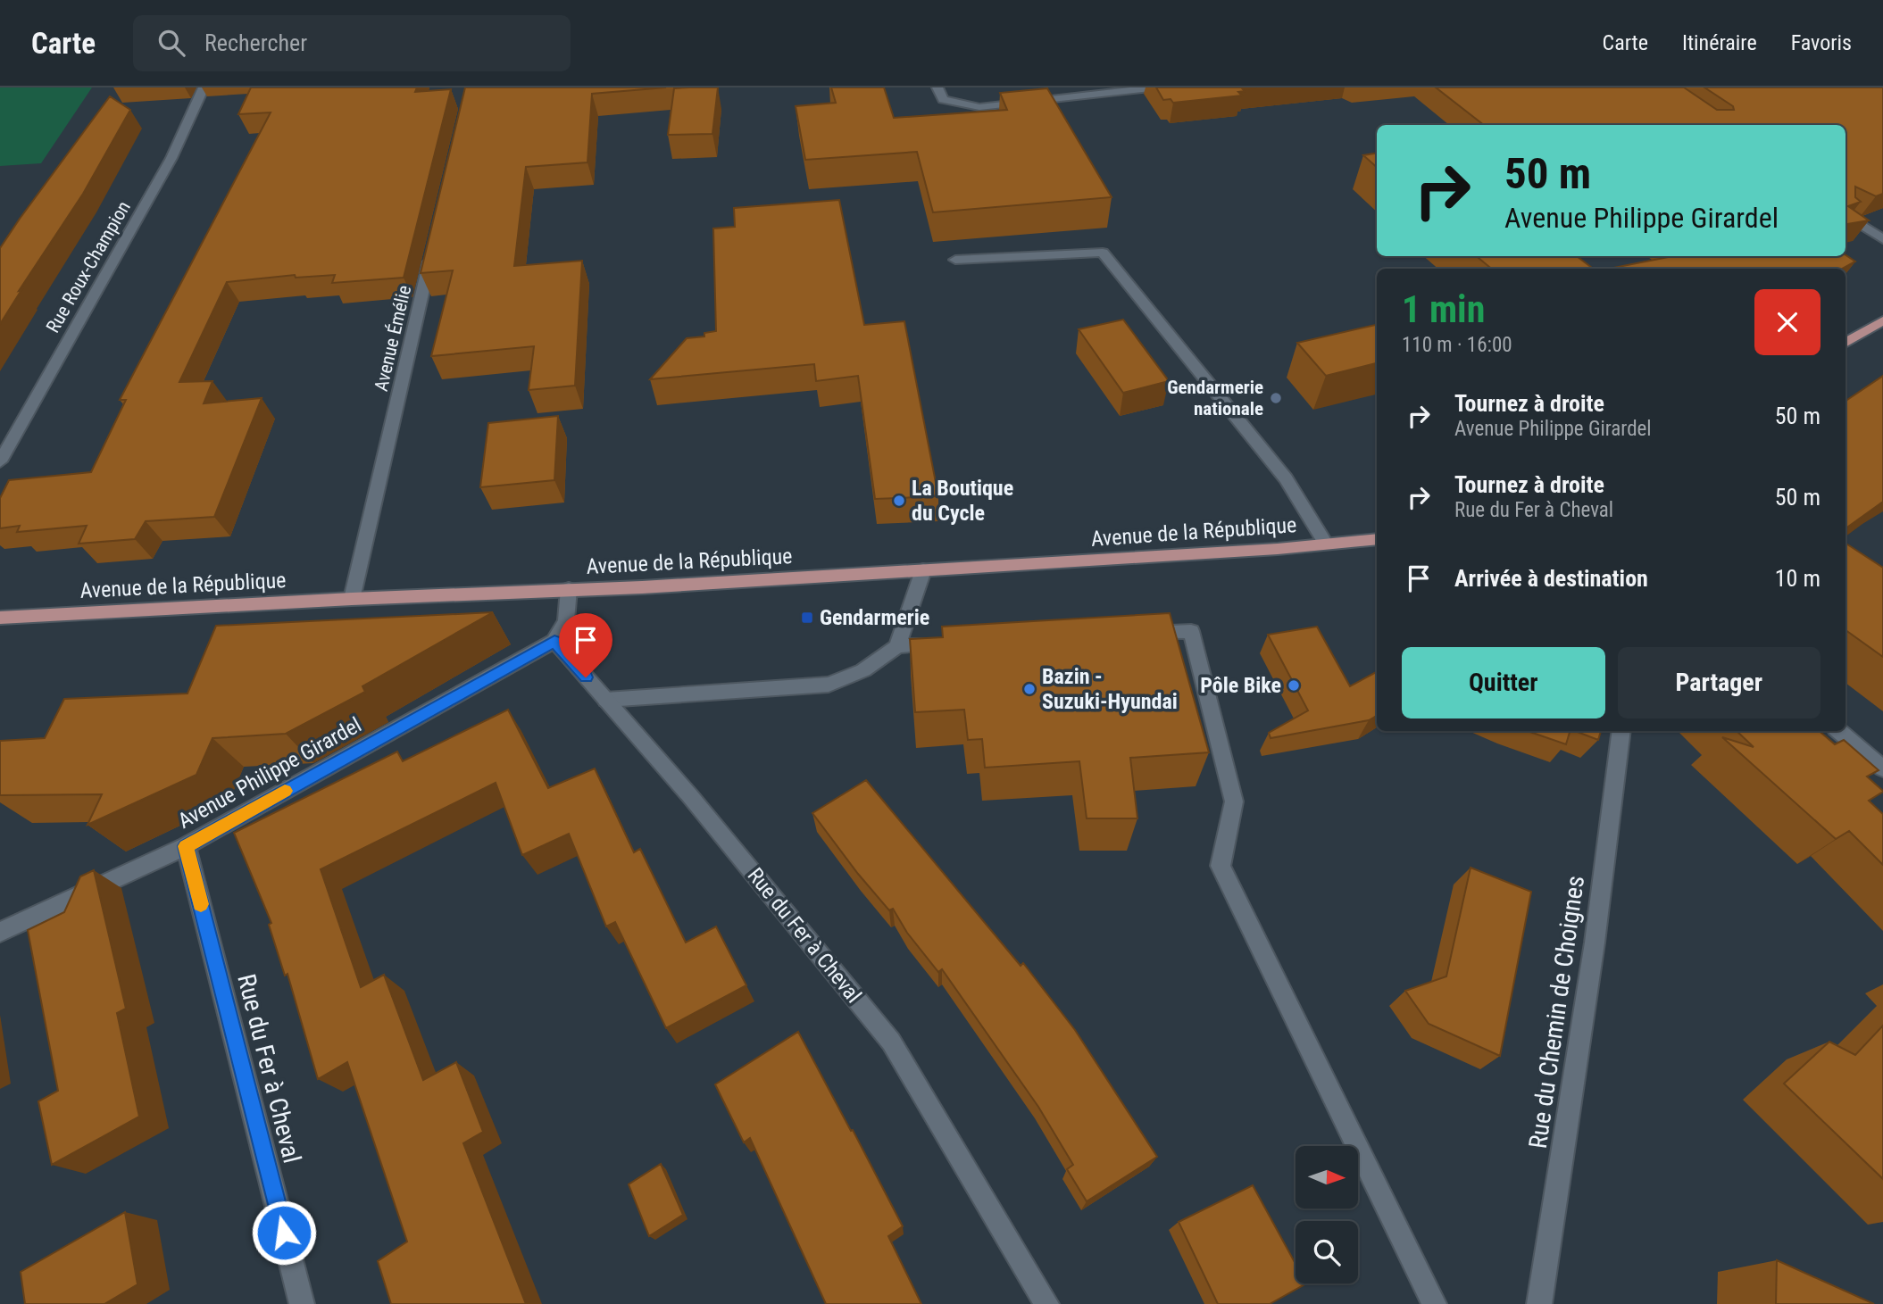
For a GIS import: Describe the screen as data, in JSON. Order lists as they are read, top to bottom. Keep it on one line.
{"streets":{"main road":["Avenue de la République"],"street":["Rue Roux-Champion","Avenue Émélie","Avenue Philippe Girardel","Rue du Fer à Cheval","Rue du Chemin de Choignes"]},"crossings":[["Avenue Émélie","Avenue de la République"],["Avenue Philippe Girardel","Rue du Fer à Cheval"]],"places":{"other":["Gendarmerie nationale","La Boutique du Cycle","Pôle Bike","Bazin - Suzuki-Hyundai"],"transit":["Gendarmerie"]},"north":"right","page":{"header":"Carte","search":"Rechercher","nav":["Carte","Itinéraire","Favoris"],"turn":["50 m","Avenue Philippe Girardel"],"heading":["1 min","110 m · 16:00"],"list":[{"name":"Tournez à droite","note":"Avenue Philippe Girardel","value":"50 m"},{"name":"Tournez à droite","note":"Rue du Fer à Cheval","value":"50 m"},{"name":"Arrivée à destination","value":"10 m"}],"buttons":["Quitter","Partager"]}}
